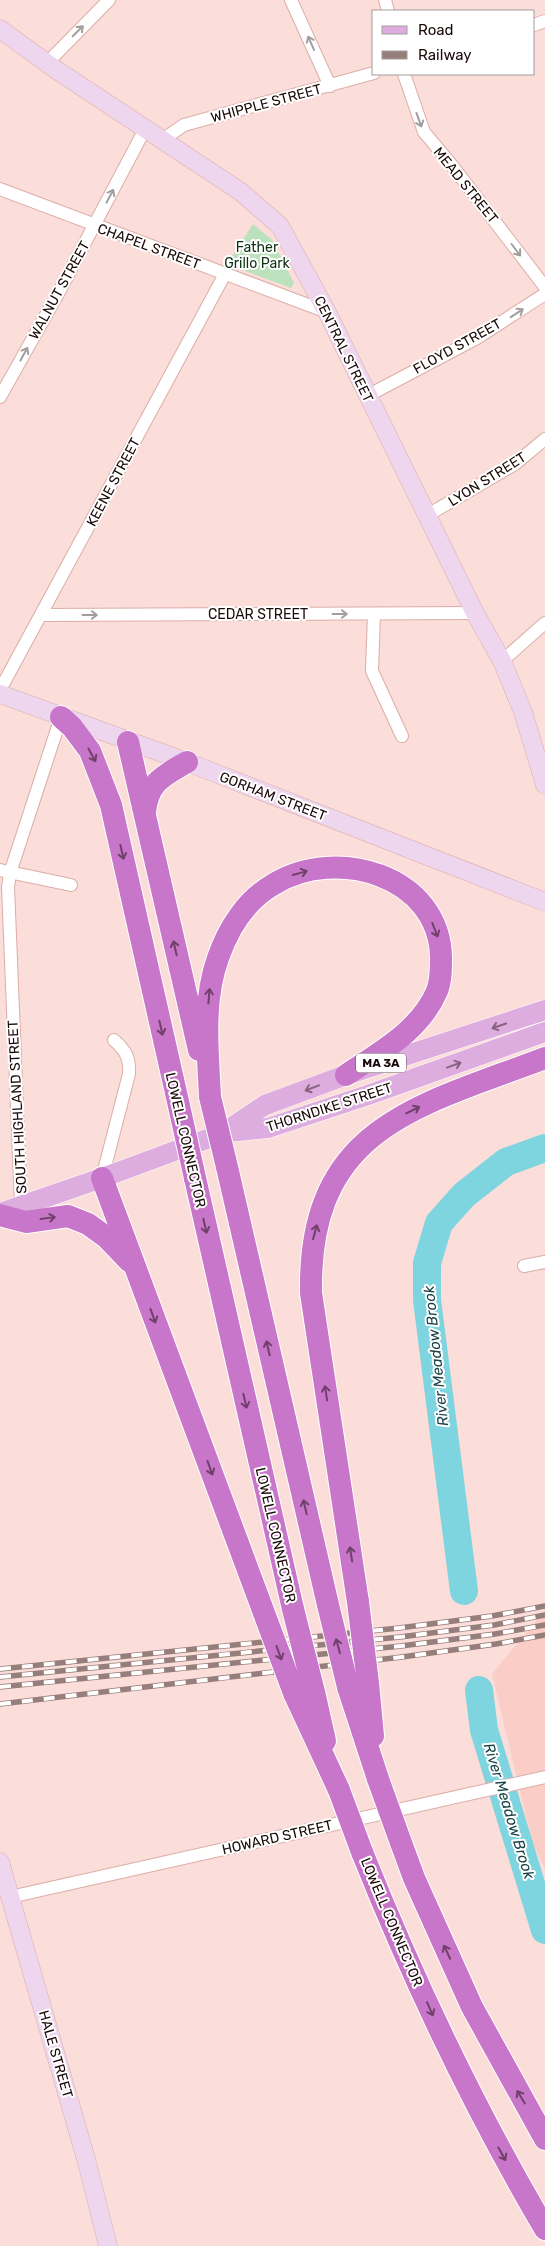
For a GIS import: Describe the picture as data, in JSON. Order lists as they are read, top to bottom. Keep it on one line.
{"streets":{"highway":["LOWELL CONNECTOR"],"main road":["MA 3A","THORNDIKE STREET"],"street":["WHIPPLE STREET","MEAD STREET","CHAPEL STREET","WALNUT STREET","FLOYD STREET","CENTRAL STREET","LYON STREET","KEENE STREET","CEDAR STREET","GORHAM STREET","SOUTH HIGHLAND STREET","HOWARD STREET","HALE STREET"]},"crossings":[["WHIPPLE STREET","CENTRAL STREET"],["CHAPEL STREET","WALNUT STREET"],["CHAPEL STREET","CENTRAL STREET"],["CHAPEL STREET","KEENE STREET"],["WALNUT STREET","CENTRAL STREET"],["FLOYD STREET","CENTRAL STREET"],["CENTRAL STREET","LYON STREET"],["CENTRAL STREET","CEDAR STREET"],["KEENE STREET","CEDAR STREET"],["GORHAM STREET","SOUTH HIGHLAND STREET"],["GORHAM STREET","LOWELL CONNECTOR"],["SOUTH HIGHLAND STREET","THORNDIKE STREET"],["SOUTH HIGHLAND STREET","LOWELL CONNECTOR"],["HOWARD STREET","HALE STREET"]],"one_way":["MEAD STREET","WALNUT STREET","FLOYD STREET","CEDAR STREET"],"water":["River Meadow Brook"],"parks":["Father Grillo Park"],"legend":["Road","Railway"]}
